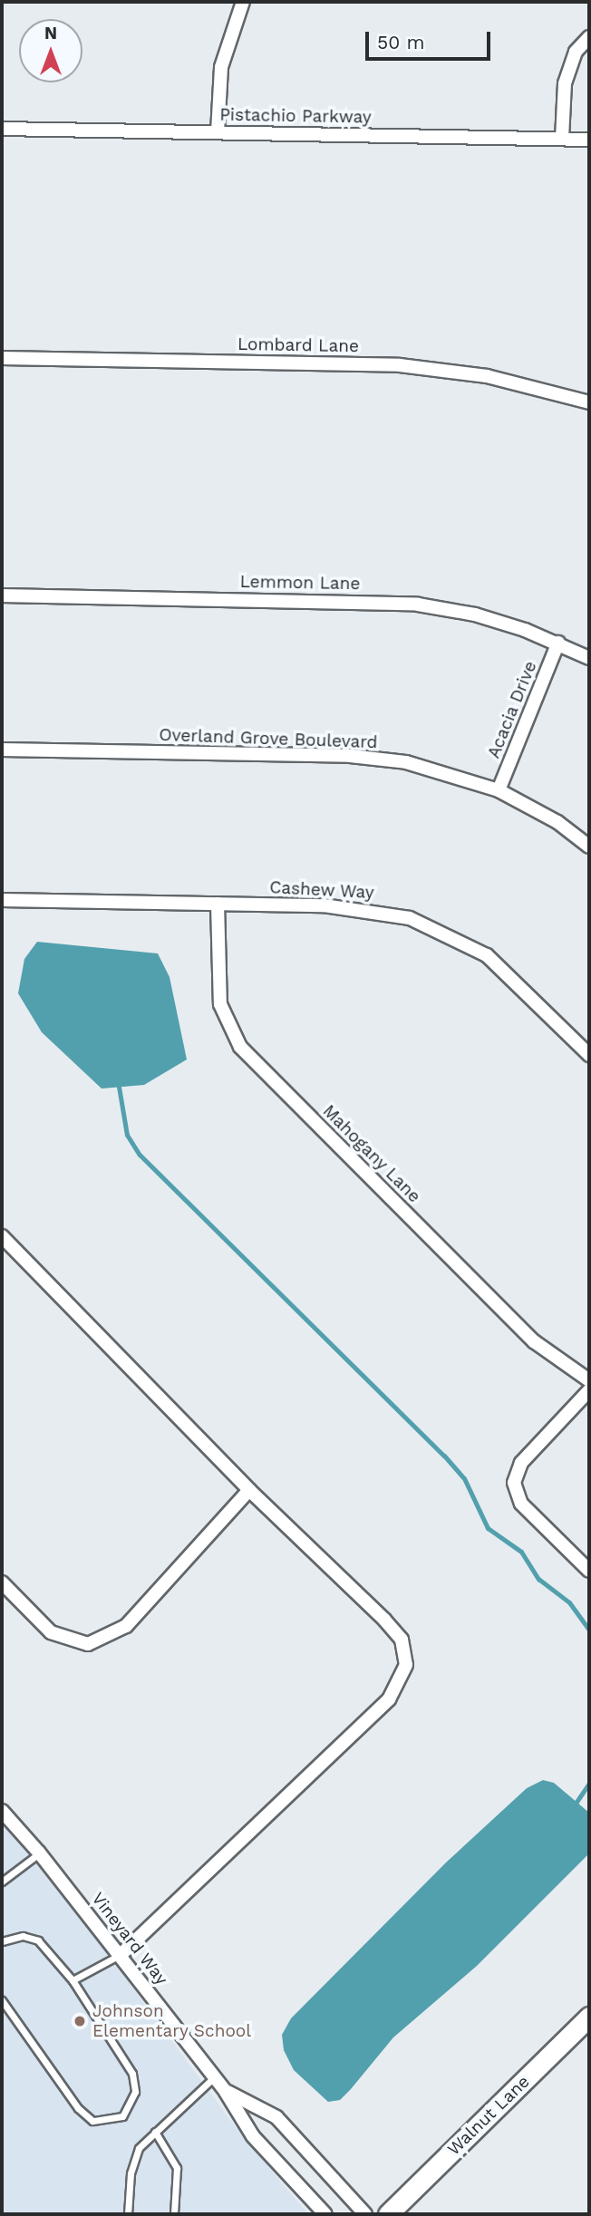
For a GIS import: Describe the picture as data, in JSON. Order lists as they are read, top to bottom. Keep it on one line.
{"streets":{"main road":["Walnut Lane"],"street":["Pistachio Parkway","Lombard Lane","Lemmon Lane","Acacia Drive","Overland Grove Boulevard","Cashew Way","Mahogany Lane","Vineyard Way"]},"crossings":[["Lemmon Lane","Acacia Drive"],["Acacia Drive","Overland Grove Boulevard"],["Cashew Way","Mahogany Lane"]],"places":["Johnson Elementary School"],"scale_bar":"50 m","north":"top"}
